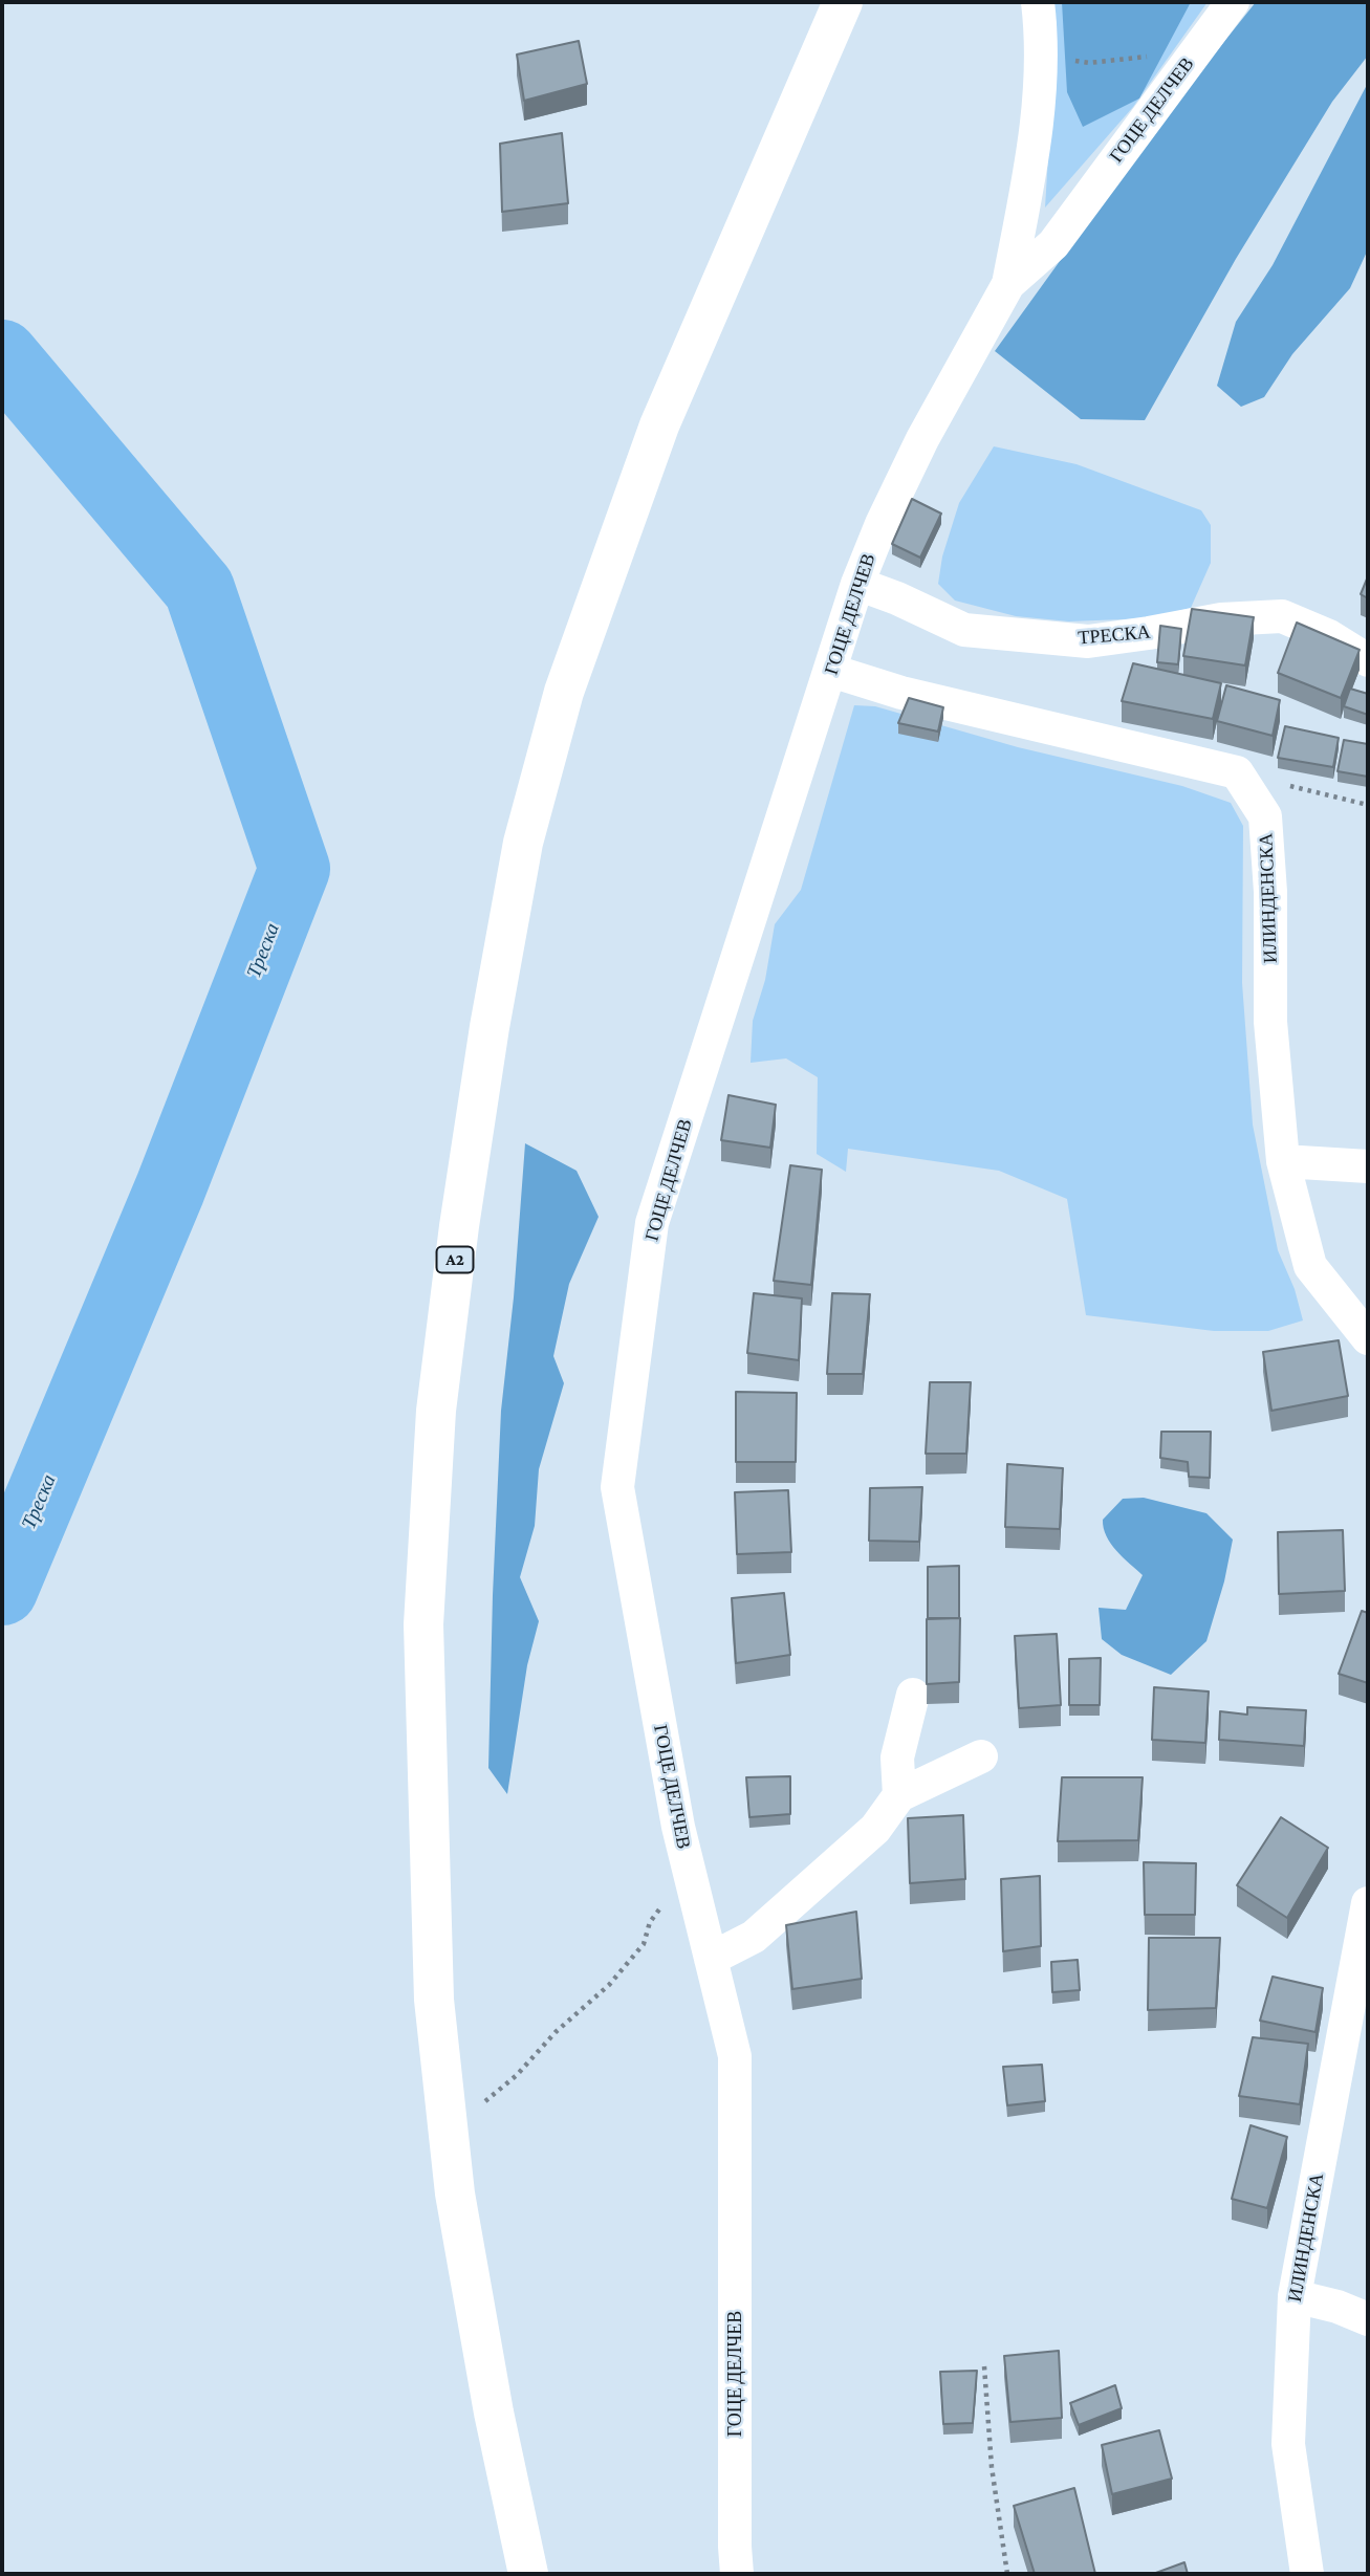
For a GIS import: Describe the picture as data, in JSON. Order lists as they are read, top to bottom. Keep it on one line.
{"streets":{"main road":["A2"],"street":["ГОЦЕ ДЕЛЧЕВ","ТРЕСКА","ИЛИНДЕНСКА"]},"crossings":[["ГОЦЕ ДЕЛЧЕВ","ТРЕСКА"]],"water":["Треска"]}
